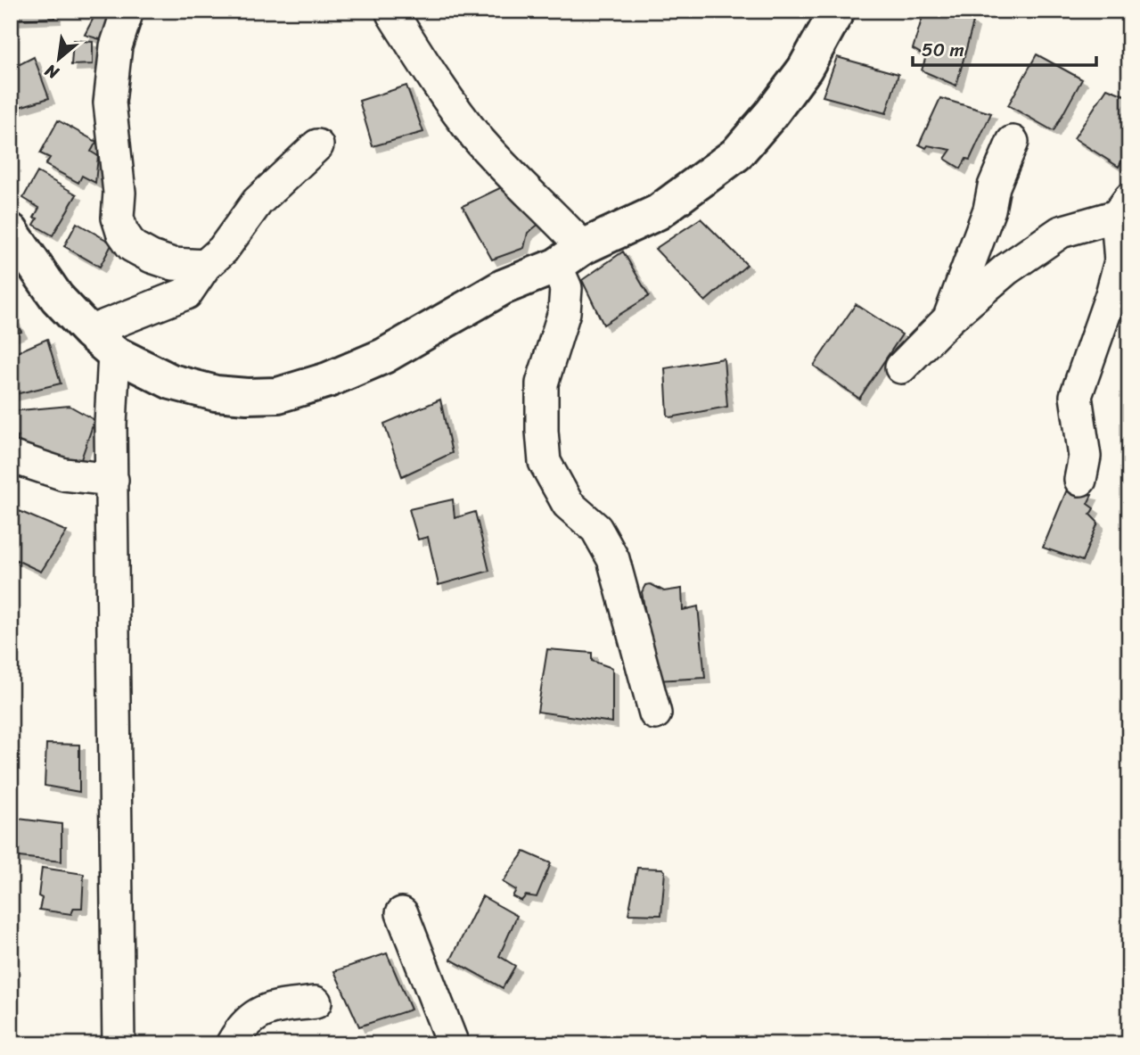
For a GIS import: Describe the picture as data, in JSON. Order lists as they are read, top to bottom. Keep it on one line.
{"scale_bar":"50 m","north":"bottom left"}
